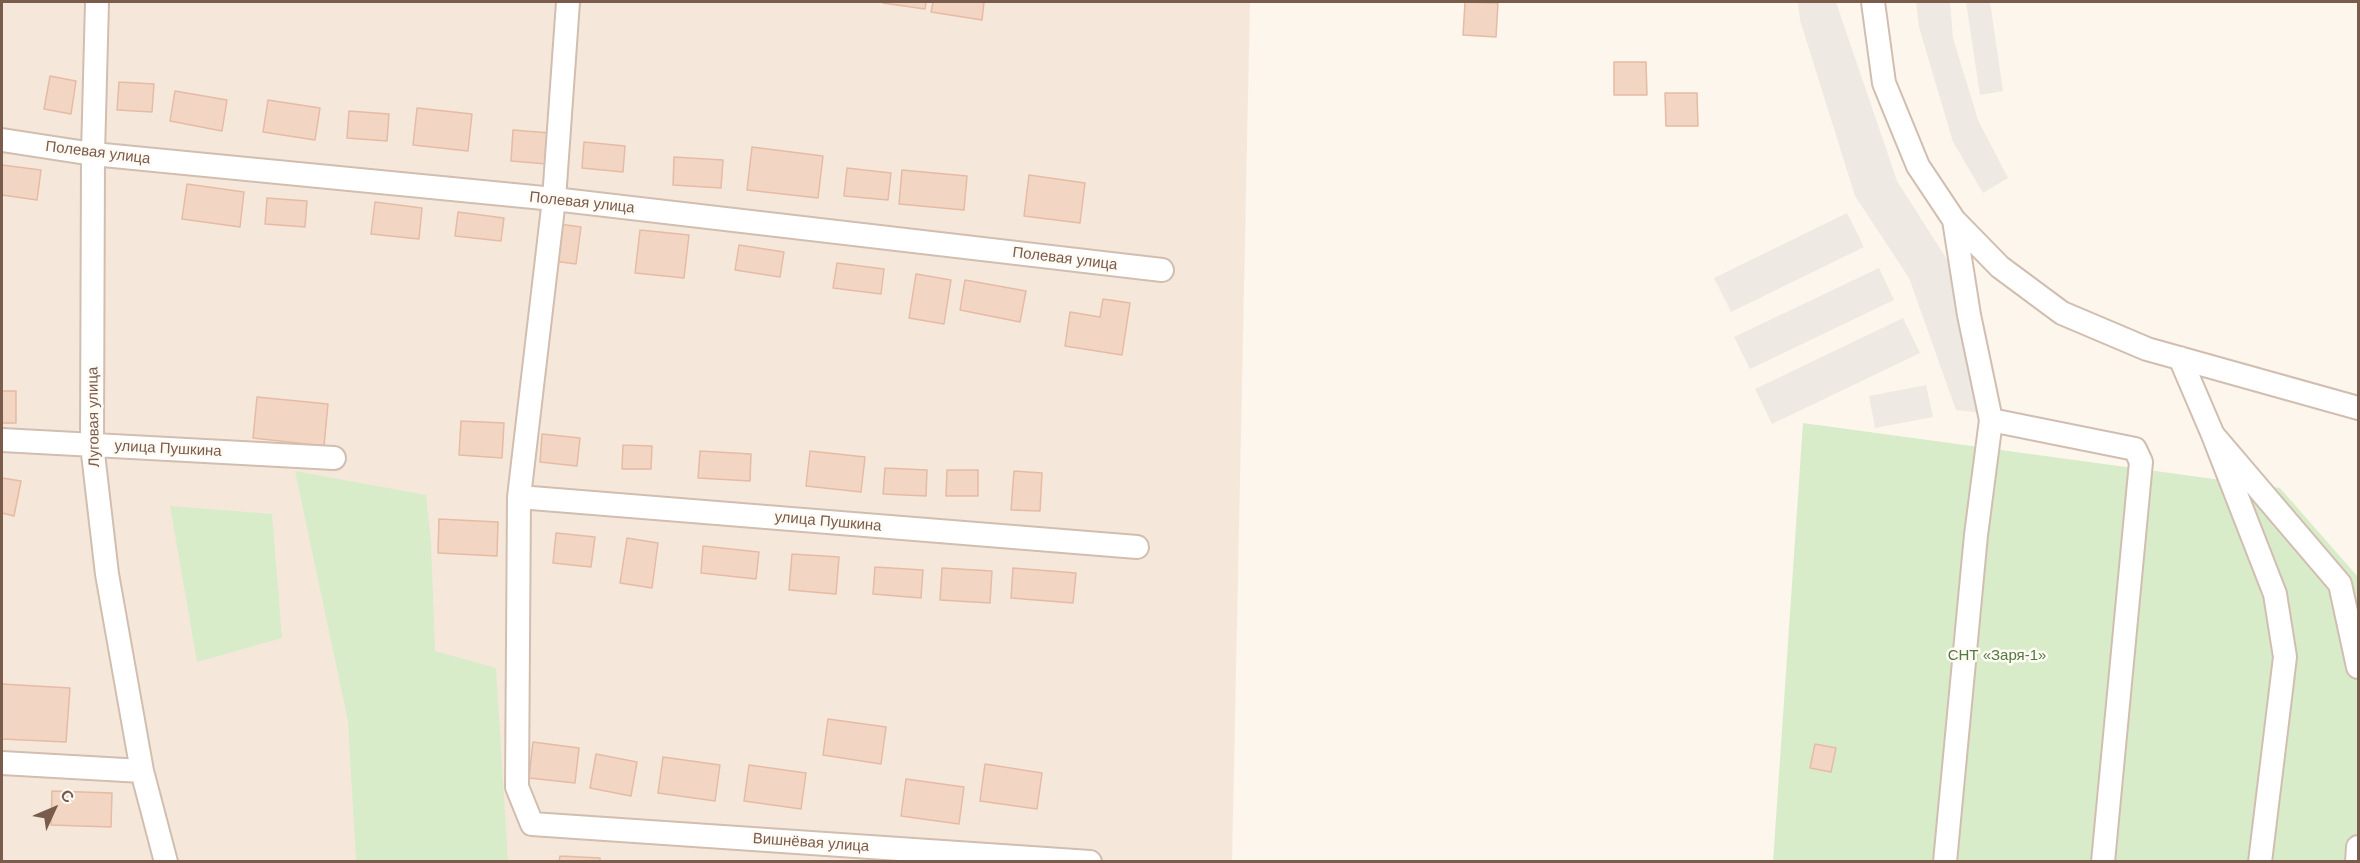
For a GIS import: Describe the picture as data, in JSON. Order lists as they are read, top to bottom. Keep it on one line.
{"streets":{"street":["Полевая улица","Луговая улица","улица Пушкина","Вишнёвая улица"]},"crossings":[["Полевая улица","Луговая улица"],["Луговая улица","улица Пушкина"],["улица Пушкина","Вишнёвая улица"]],"parks":["СНТ «Заря-1»"],"north":"top right"}
